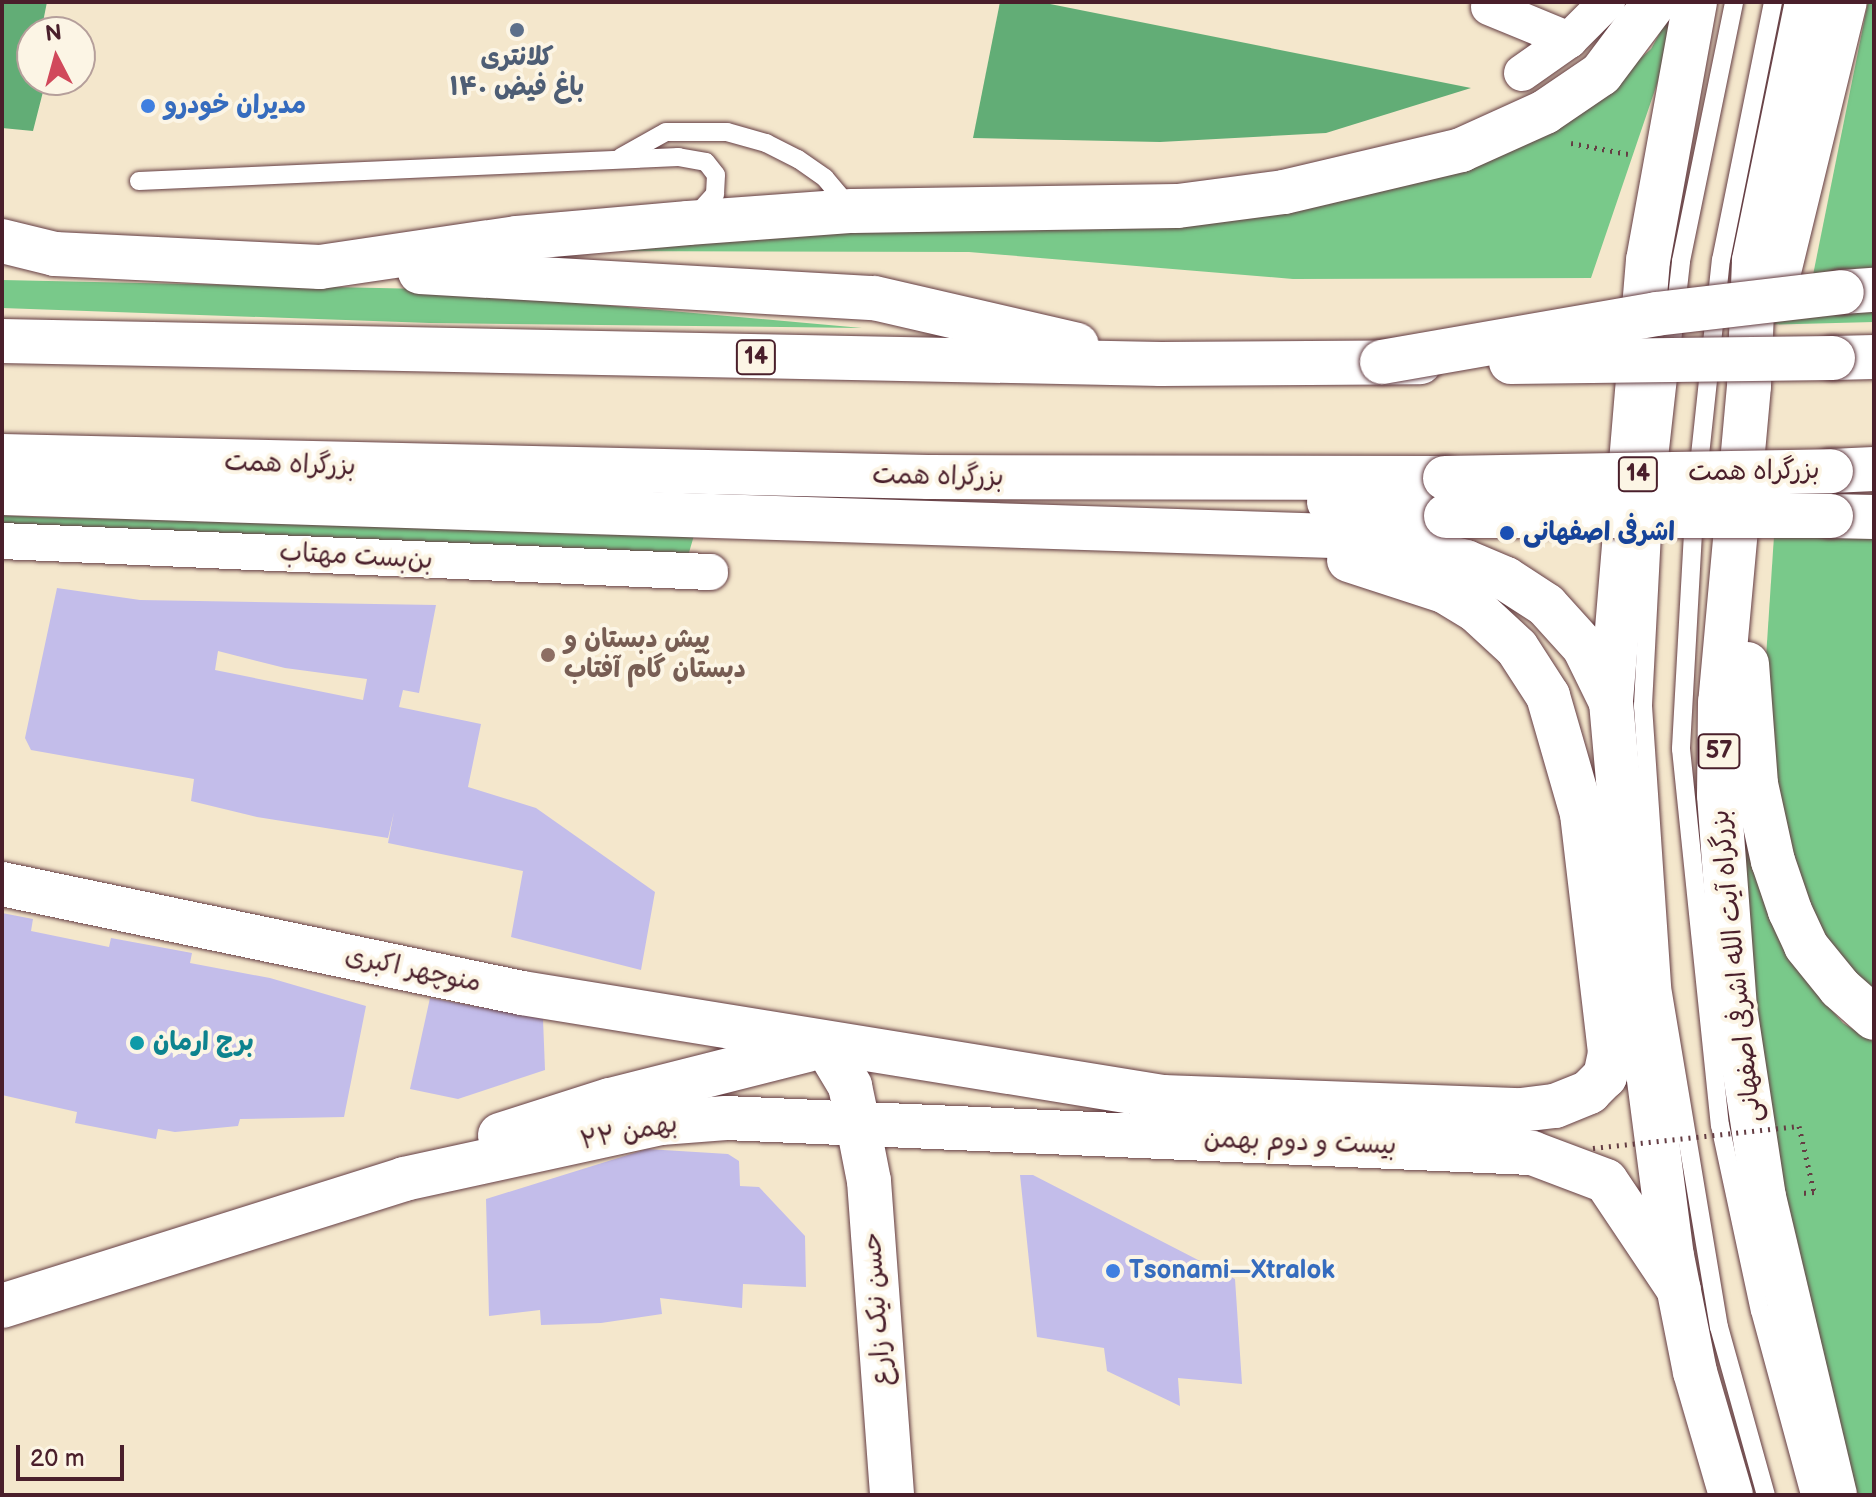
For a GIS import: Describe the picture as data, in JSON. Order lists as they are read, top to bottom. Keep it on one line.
{"streets":{"main road":["14","بزرگراه همت","57","بزرگراه آیت الله اشرفی اصفهانی","منوچهر اکبری","۲۲ بهمن","بیست و دوم بهمن","حسن نیک زارع"],"street":["بن‌بست مهتاب"]},"crossings":[["منوچهر اکبری","۲۲ بهمن"],["منوچهر اکبری","بیست و دوم بهمن"],["منوچهر اکبری","حسن نیک زارع"],["۲۲ بهمن","بیست و دوم بهمن"],["۲۲ بهمن","حسن نیک زارع"],["بیست و دوم بهمن","حسن نیک زارع"]],"places":["کلانتری ۱۴۰ باغ فیض","مدیران خودرو","اشرفی اصفهانی","پیش دبستان و دبستان گام آفتاب","برج ارمان","Tsonami—Xtralok"],"scale_bar":"20 m","north":"top"}
